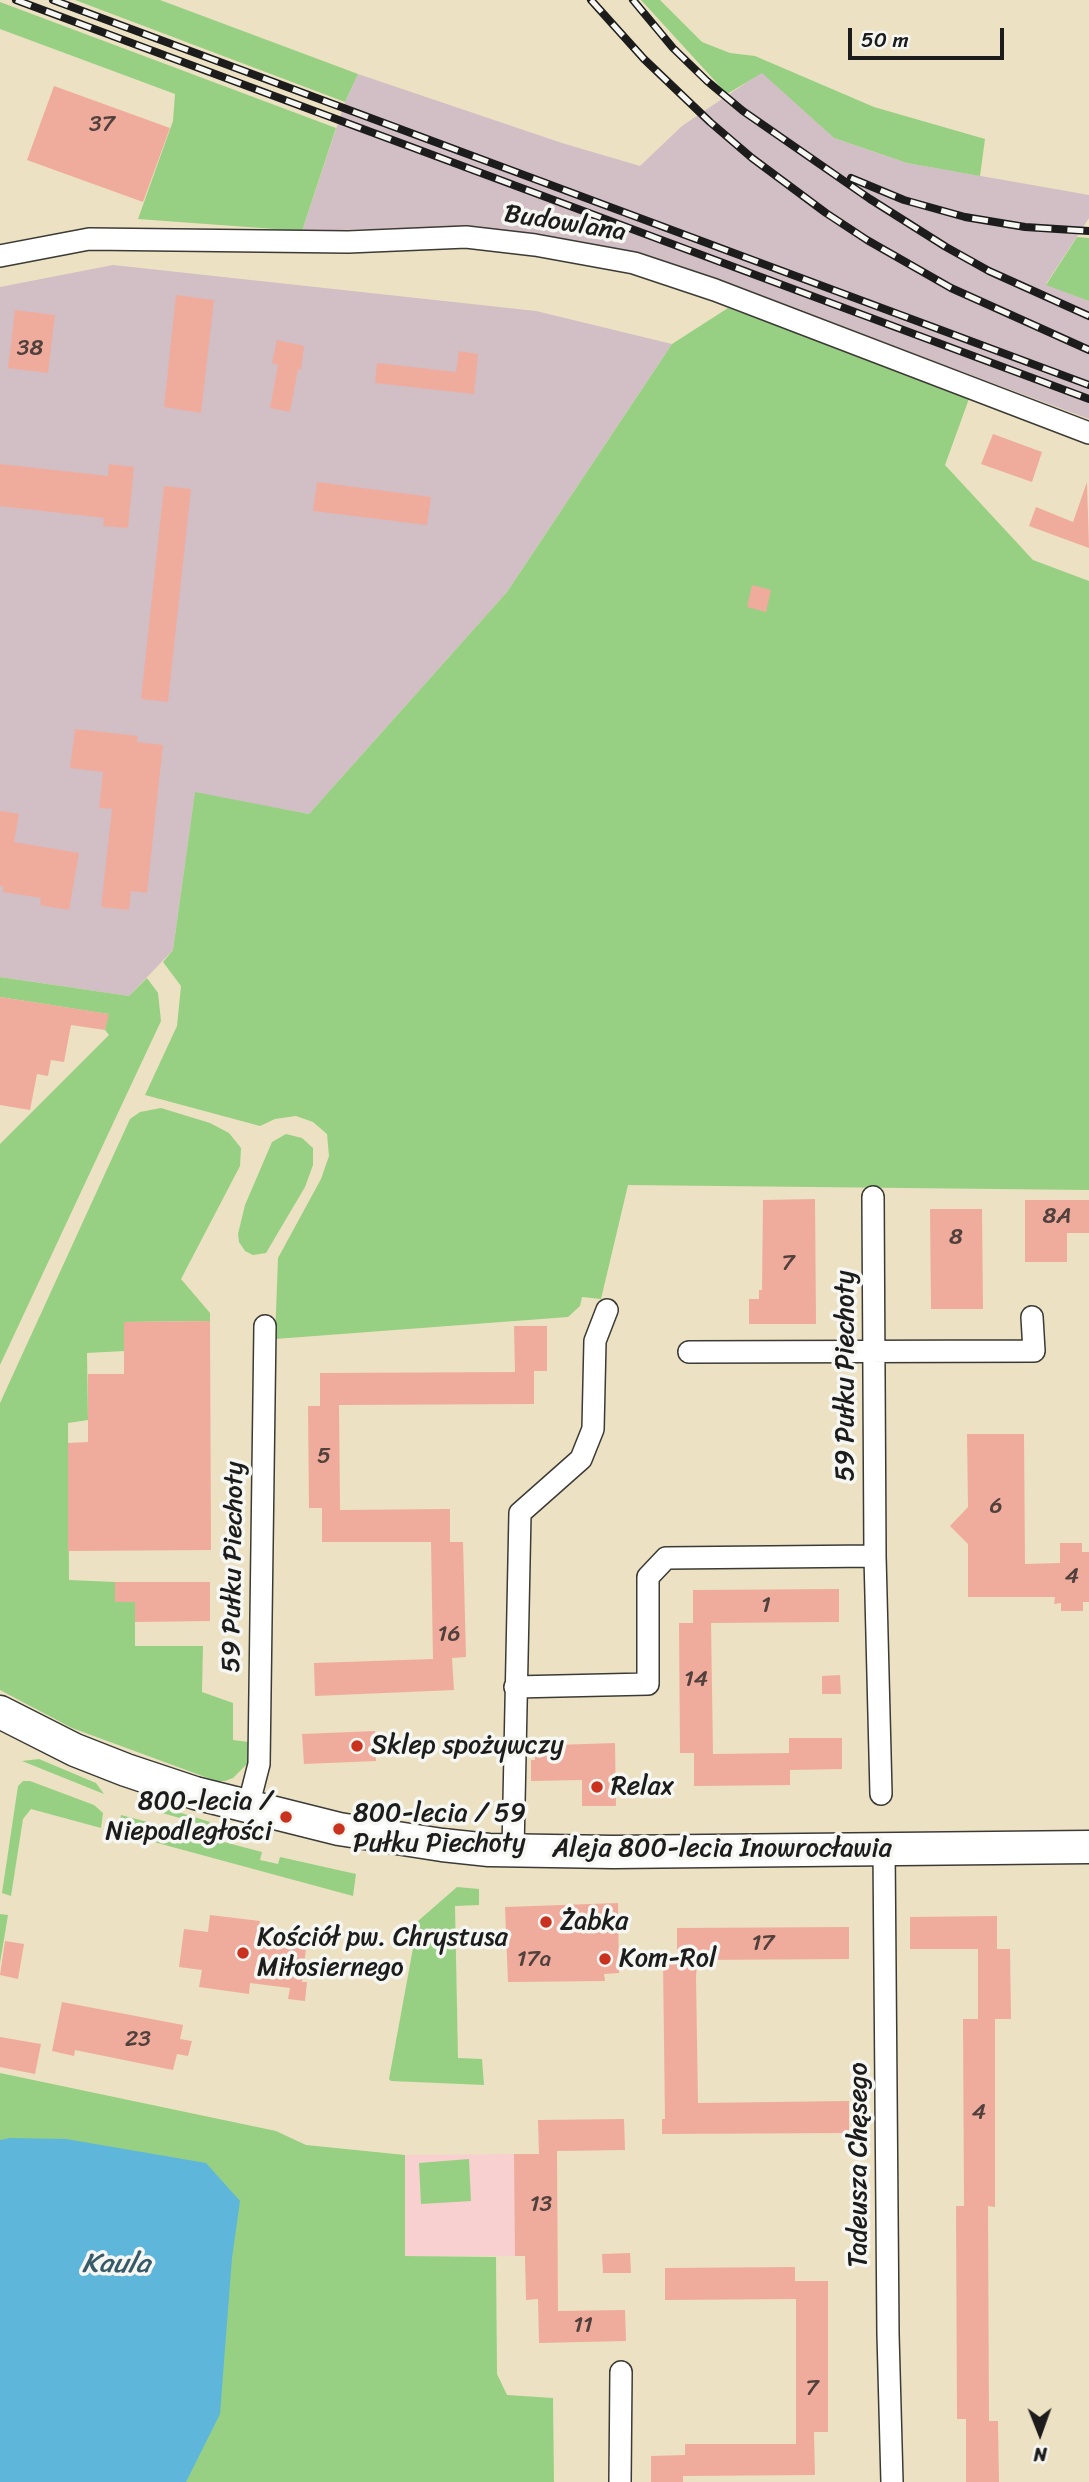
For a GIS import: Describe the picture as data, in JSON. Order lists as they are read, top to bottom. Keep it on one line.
{"streets":{"street":["Budowlana","59 Pułku Piechoty","Aleja 800-lecia Inowrocławia","Tadeusza Chęsego"]},"crossings":[["59 Pułku Piechoty","Aleja 800-lecia Inowrocławia"],["Aleja 800-lecia Inowrocławia","Tadeusza Chęsego"]],"water":["Kaula"],"places":["Sklep spożywczy","Relax","800-lecia / Niepodległości","800-lecia / 59 Pułku Piechoty","Żabka","Kościół pw. Chrystusa Miłosiernego","Kom-Rol"],"house_numbers":["37","38","8A","8","7","5","6","4","1","16","14","17","17a","23","4","13","11","7"],"scale_bar":"50 m","north":"bottom"}
